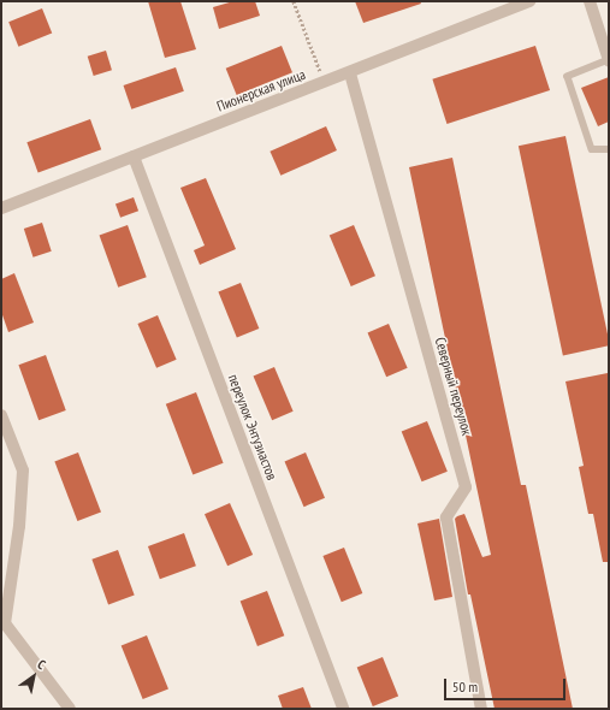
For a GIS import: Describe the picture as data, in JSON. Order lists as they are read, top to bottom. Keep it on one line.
{"streets":{"street":["Пионерская улица","Северный переулок","переулок Энтузиастов"]},"crossings":[["Пионерская улица","Северный переулок"],["Пионерская улица","переулок Энтузиастов"]],"scale_bar":"50 m","north":"top right"}
